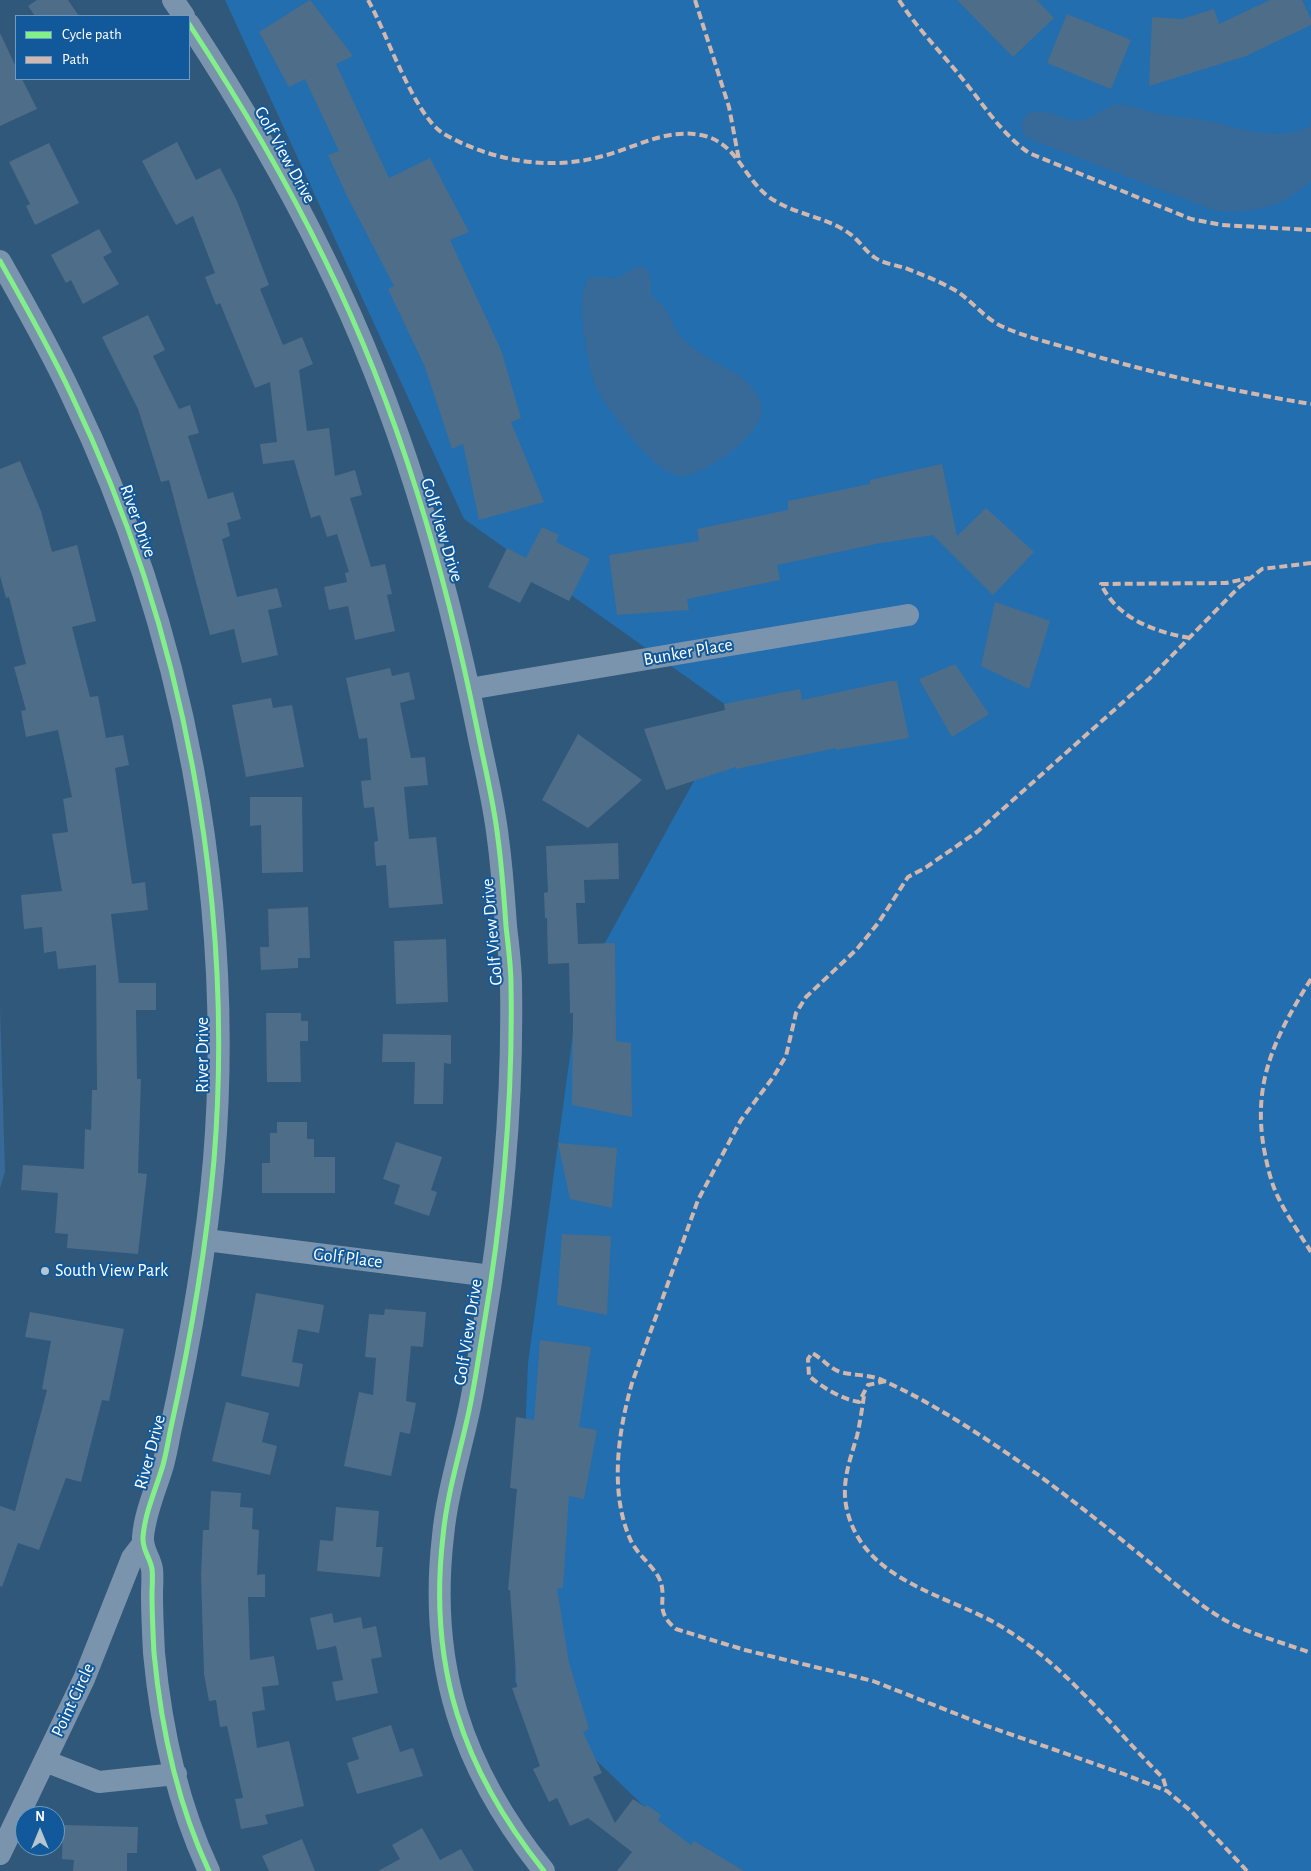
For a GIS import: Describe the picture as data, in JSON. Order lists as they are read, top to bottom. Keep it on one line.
{"streets":{"street":["Golf View Drive","River Drive","Bunker Place","Golf Place","Point Circle"]},"crossings":[["Golf View Drive","Bunker Place"],["Golf View Drive","Golf Place"],["River Drive","Golf Place"],["River Drive","Point Circle"]],"places":["South View Park"],"legend":["Cycle path","Path"],"north":"top"}
